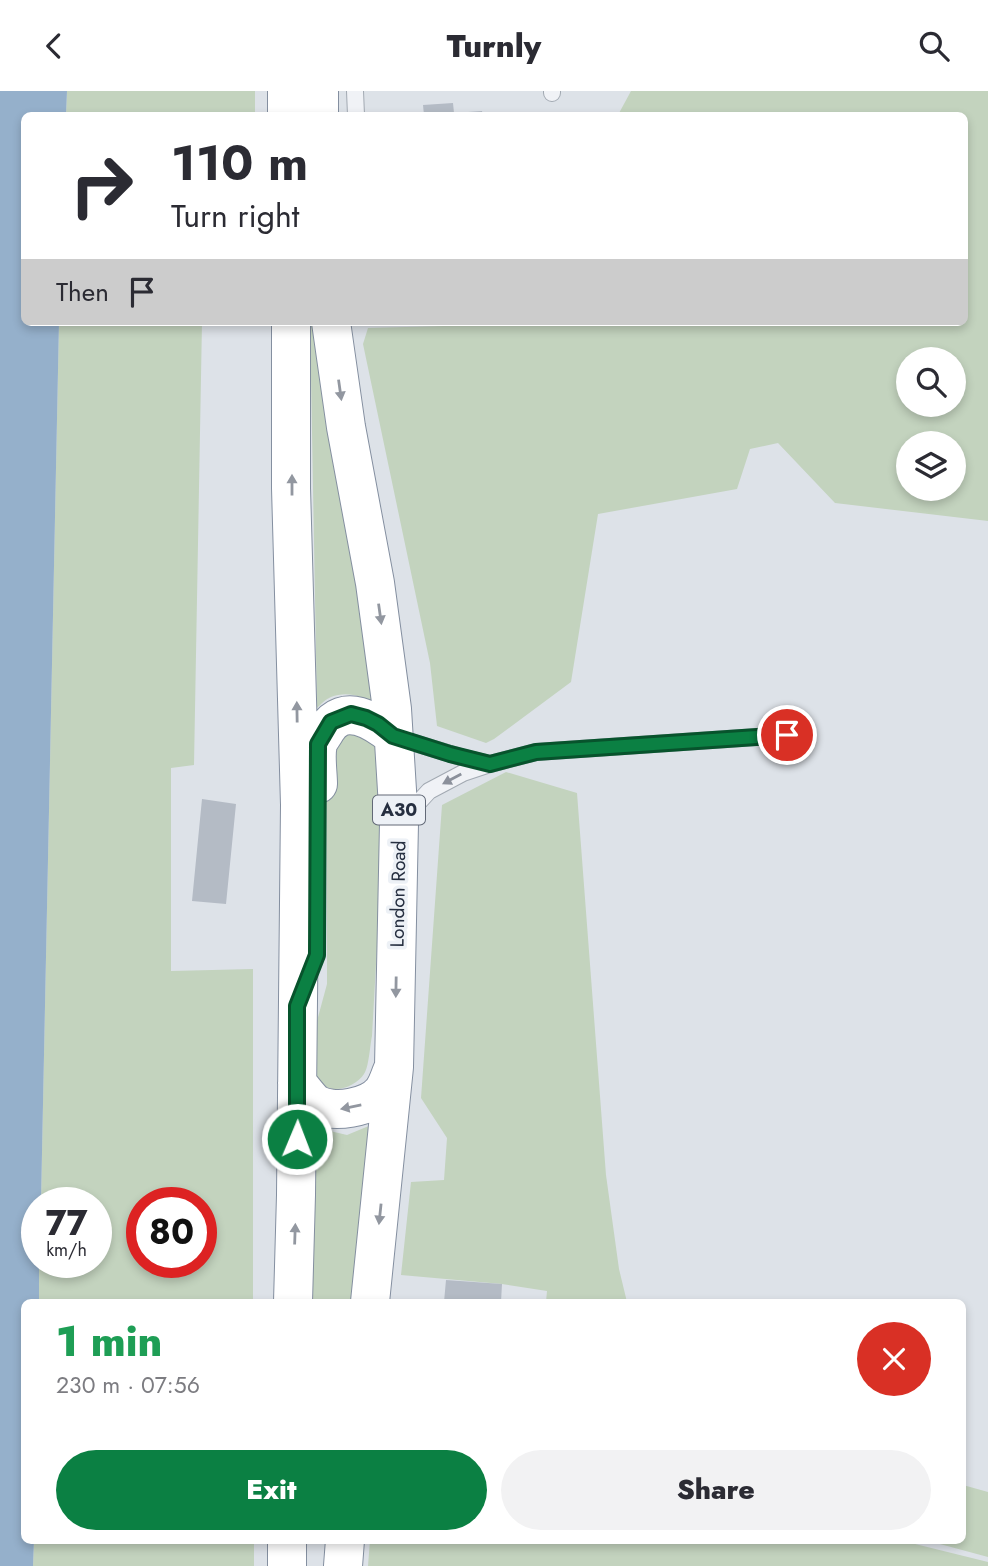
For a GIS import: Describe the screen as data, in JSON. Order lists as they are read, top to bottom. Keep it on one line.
{"streets":{"highway":["A30","London Road"]},"crossings":[["A30","London Road"]],"page":{"header":"Turnly","turn":["110 m","Turn right"],"then":"Then","speed":"77 km/h","limit":"80","heading":["1 min","230 m · 07:56"],"buttons":["Exit","Share"]}}
